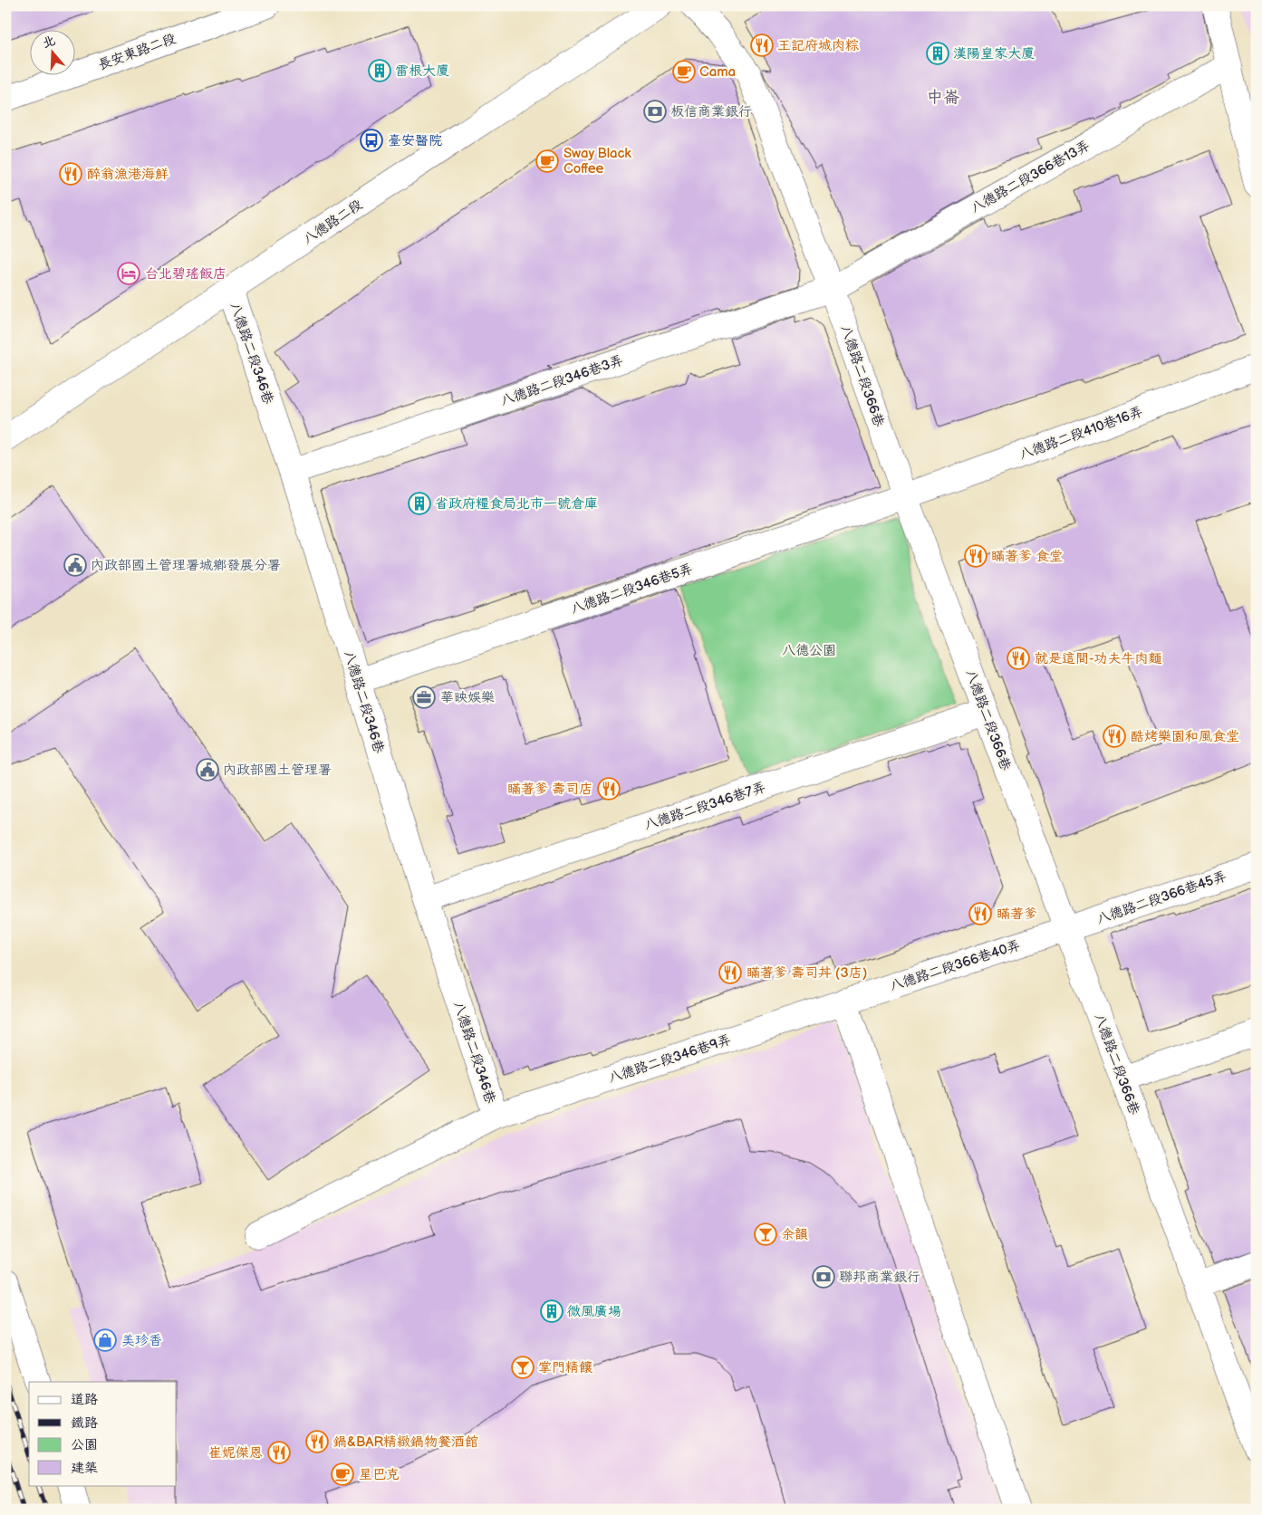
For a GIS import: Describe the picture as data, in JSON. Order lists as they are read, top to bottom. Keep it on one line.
{"streets":{"street":["長安東路二段","八德路二段366巷13弄","八德路二段","八德路二段346巷","八德路二段366巷","八德路二段346巷3弄","八德路二段410巷16弄","八德路二段346巷5弄","八德路二段346巷7弄","八德路二段366巷45弄","八德路二段366巷40弄","八德路二段346巷9弄"]},"crossings":[["八德路二段366巷13弄","八德路二段366巷"],["八德路二段366巷13弄","八德路二段346巷3弄"],["八德路二段","八德路二段346巷"],["八德路二段346巷","八德路二段346巷3弄"],["八德路二段346巷","八德路二段346巷5弄"],["八德路二段346巷","八德路二段346巷7弄"],["八德路二段346巷","八德路二段346巷9弄"],["八德路二段366巷","八德路二段346巷3弄"],["八德路二段366巷","八德路二段410巷16弄"],["八德路二段366巷","八德路二段346巷5弄"],["八德路二段366巷","八德路二段346巷7弄"],["八德路二段366巷","八德路二段366巷45弄"],["八德路二段366巷","八德路二段366巷40弄"],["八德路二段410巷16弄","八德路二段346巷5弄"],["八德路二段366巷45弄","八德路二段366巷40弄"],["八德路二段366巷40弄","八德路二段346巷9弄"]],"districts":["中崙"],"parks":["八德公園"],"places":{"restaurant":["王記府城肉粽","醉翁漁港海鮮","瞞著爹 食堂","就是這間-功夫牛肉麵","酷烤樂園和風食堂","瞞著爹 壽司店","瞞著爹","瞞著爹 壽司丼 (3店)","鍋&BAR精緻鍋物餐酒館","崔妮傑恩"],"building":["漢陽皇家大廈","雷根大廈","省政府糧食局北市一號倉庫","微風廣場"],"cafe":["Cama","Sway Black Coffee","星巴克"],"bank":["板信商業銀行","聯邦商業銀行"],"bus stop":["臺安醫院"],"hotel":["台北碧瑤飯店"],"public building":["內政部國土管理署城鄉發展分署","內政部國土管理署"],"office":["華映娛樂"],"bar":["余韻","掌門精饟"],"shop":["美珍香"]},"legend":["道路","鐵路","公園","建築"],"north":"top"}
